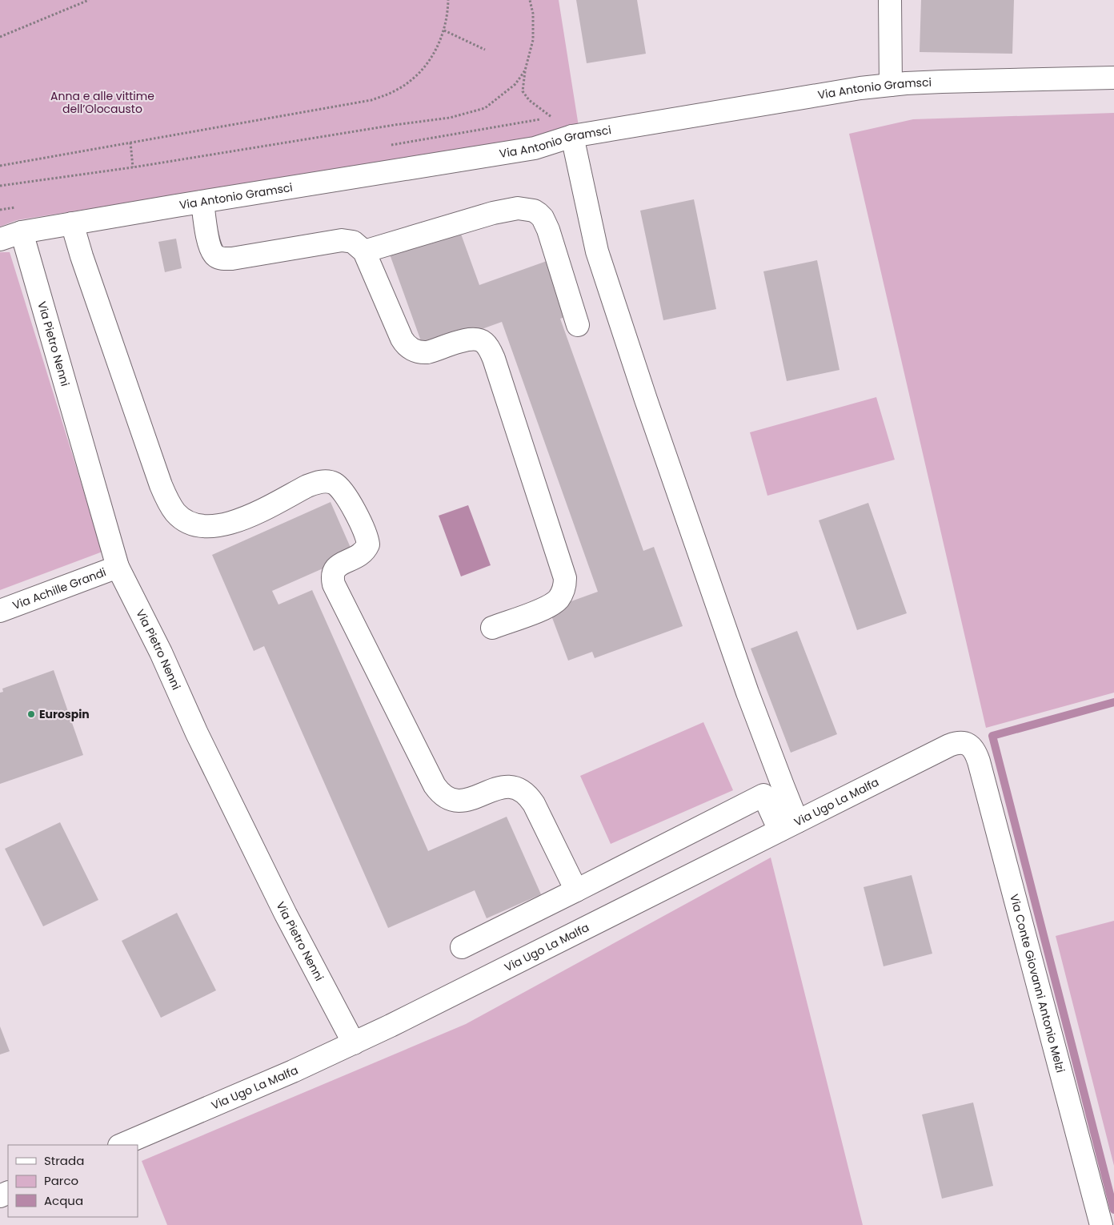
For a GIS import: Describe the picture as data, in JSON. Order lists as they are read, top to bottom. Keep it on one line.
{"streets":{"street":["Via Antonio Gramsci","Via Pietro Nenni","Via Achille Grandi","Via Ugo La Malfa","Via Conte Giovanni Antonio Melzi"]},"crossings":[["Via Antonio Gramsci","Via Pietro Nenni"],["Via Pietro Nenni","Via Achille Grandi"],["Via Pietro Nenni","Via Ugo La Malfa"],["Via Ugo La Malfa","Via Conte Giovanni Antonio Melzi"]],"parks":["Anna e alle vittime dell’Olocausto"],"places":["Eurospin"],"legend":["Strada","Parco","Acqua"]}
